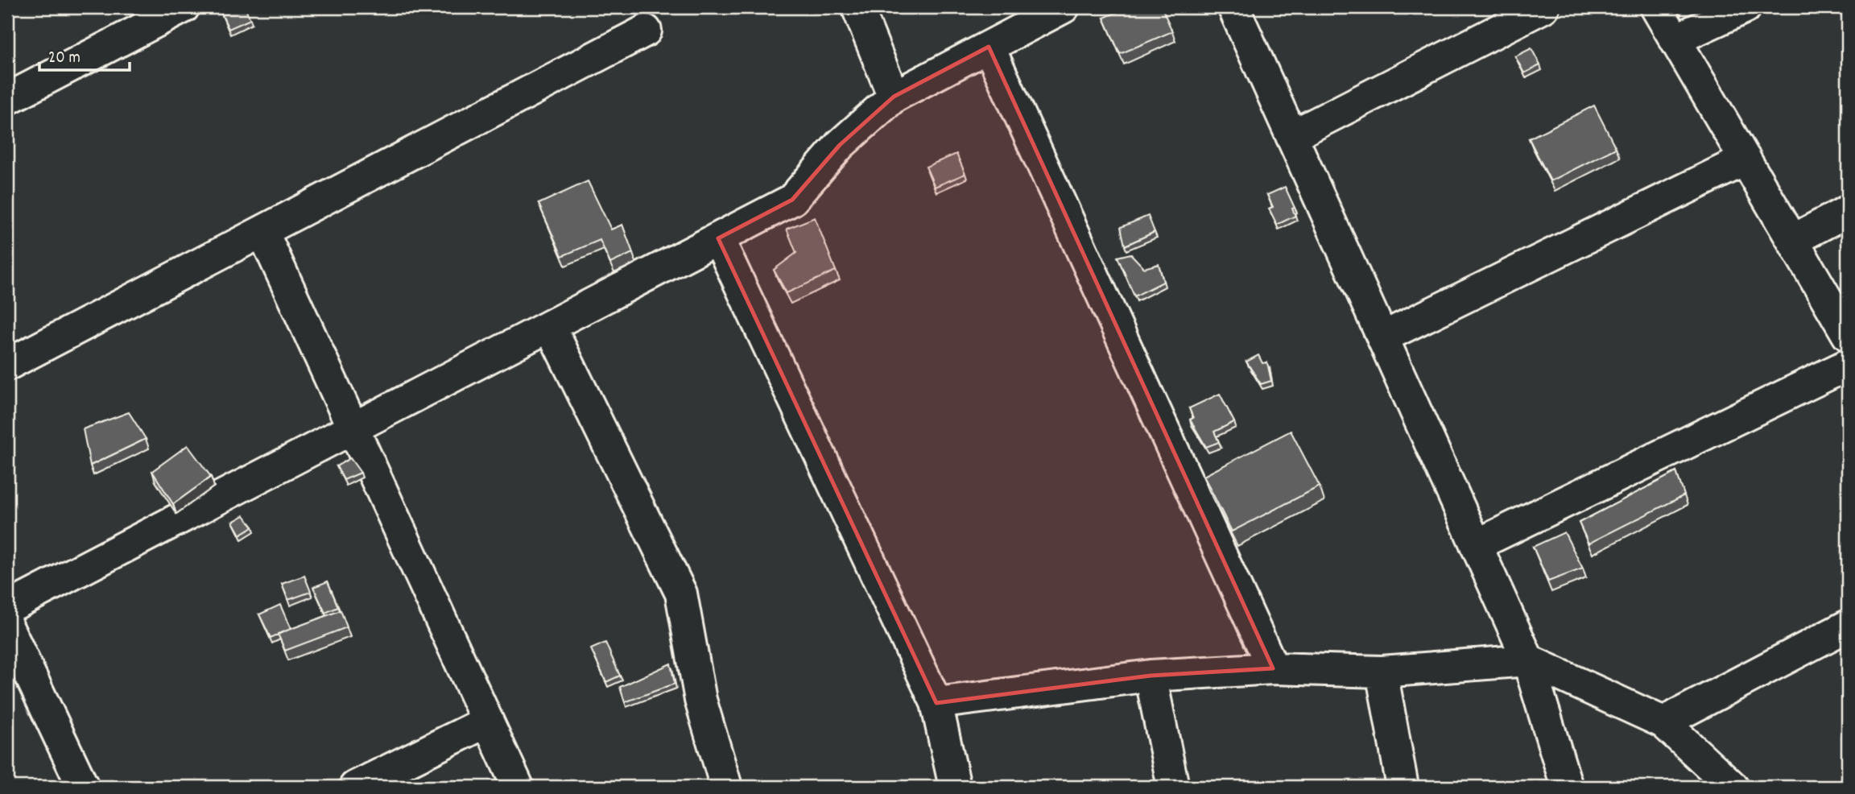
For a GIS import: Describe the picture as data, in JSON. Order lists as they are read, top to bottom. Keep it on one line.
{"scale_bar":"20 m"}
